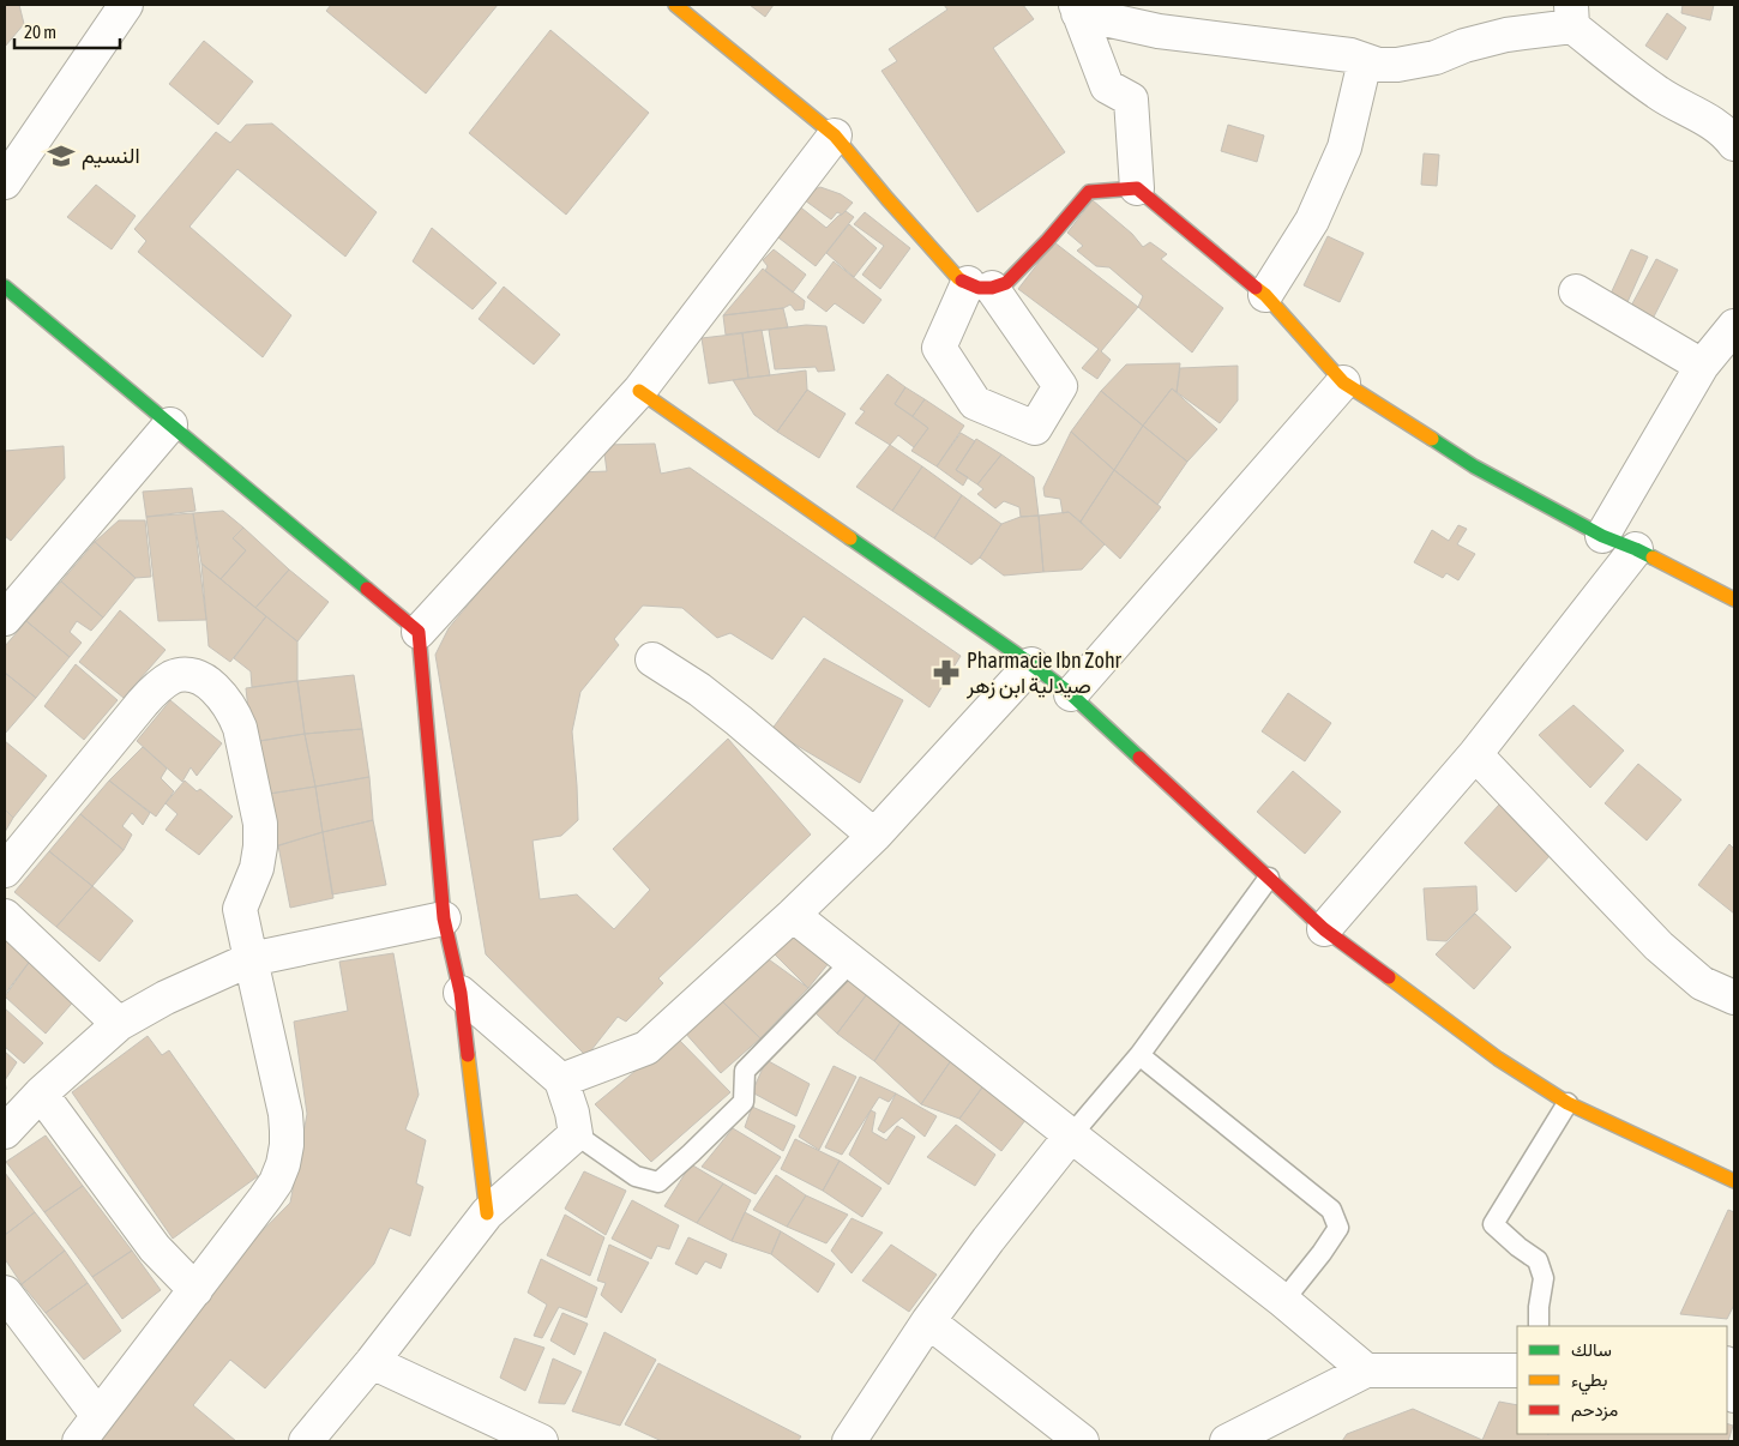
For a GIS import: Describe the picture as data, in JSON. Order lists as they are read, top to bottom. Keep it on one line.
{"places":{"school or university":["النسيم"],"pharmacy":["Pharmacie Ibn Zohr صيدلية ابن زهر"]},"legend":["سالك","بطيء","مزدحم"],"scale_bar":"20 m"}
